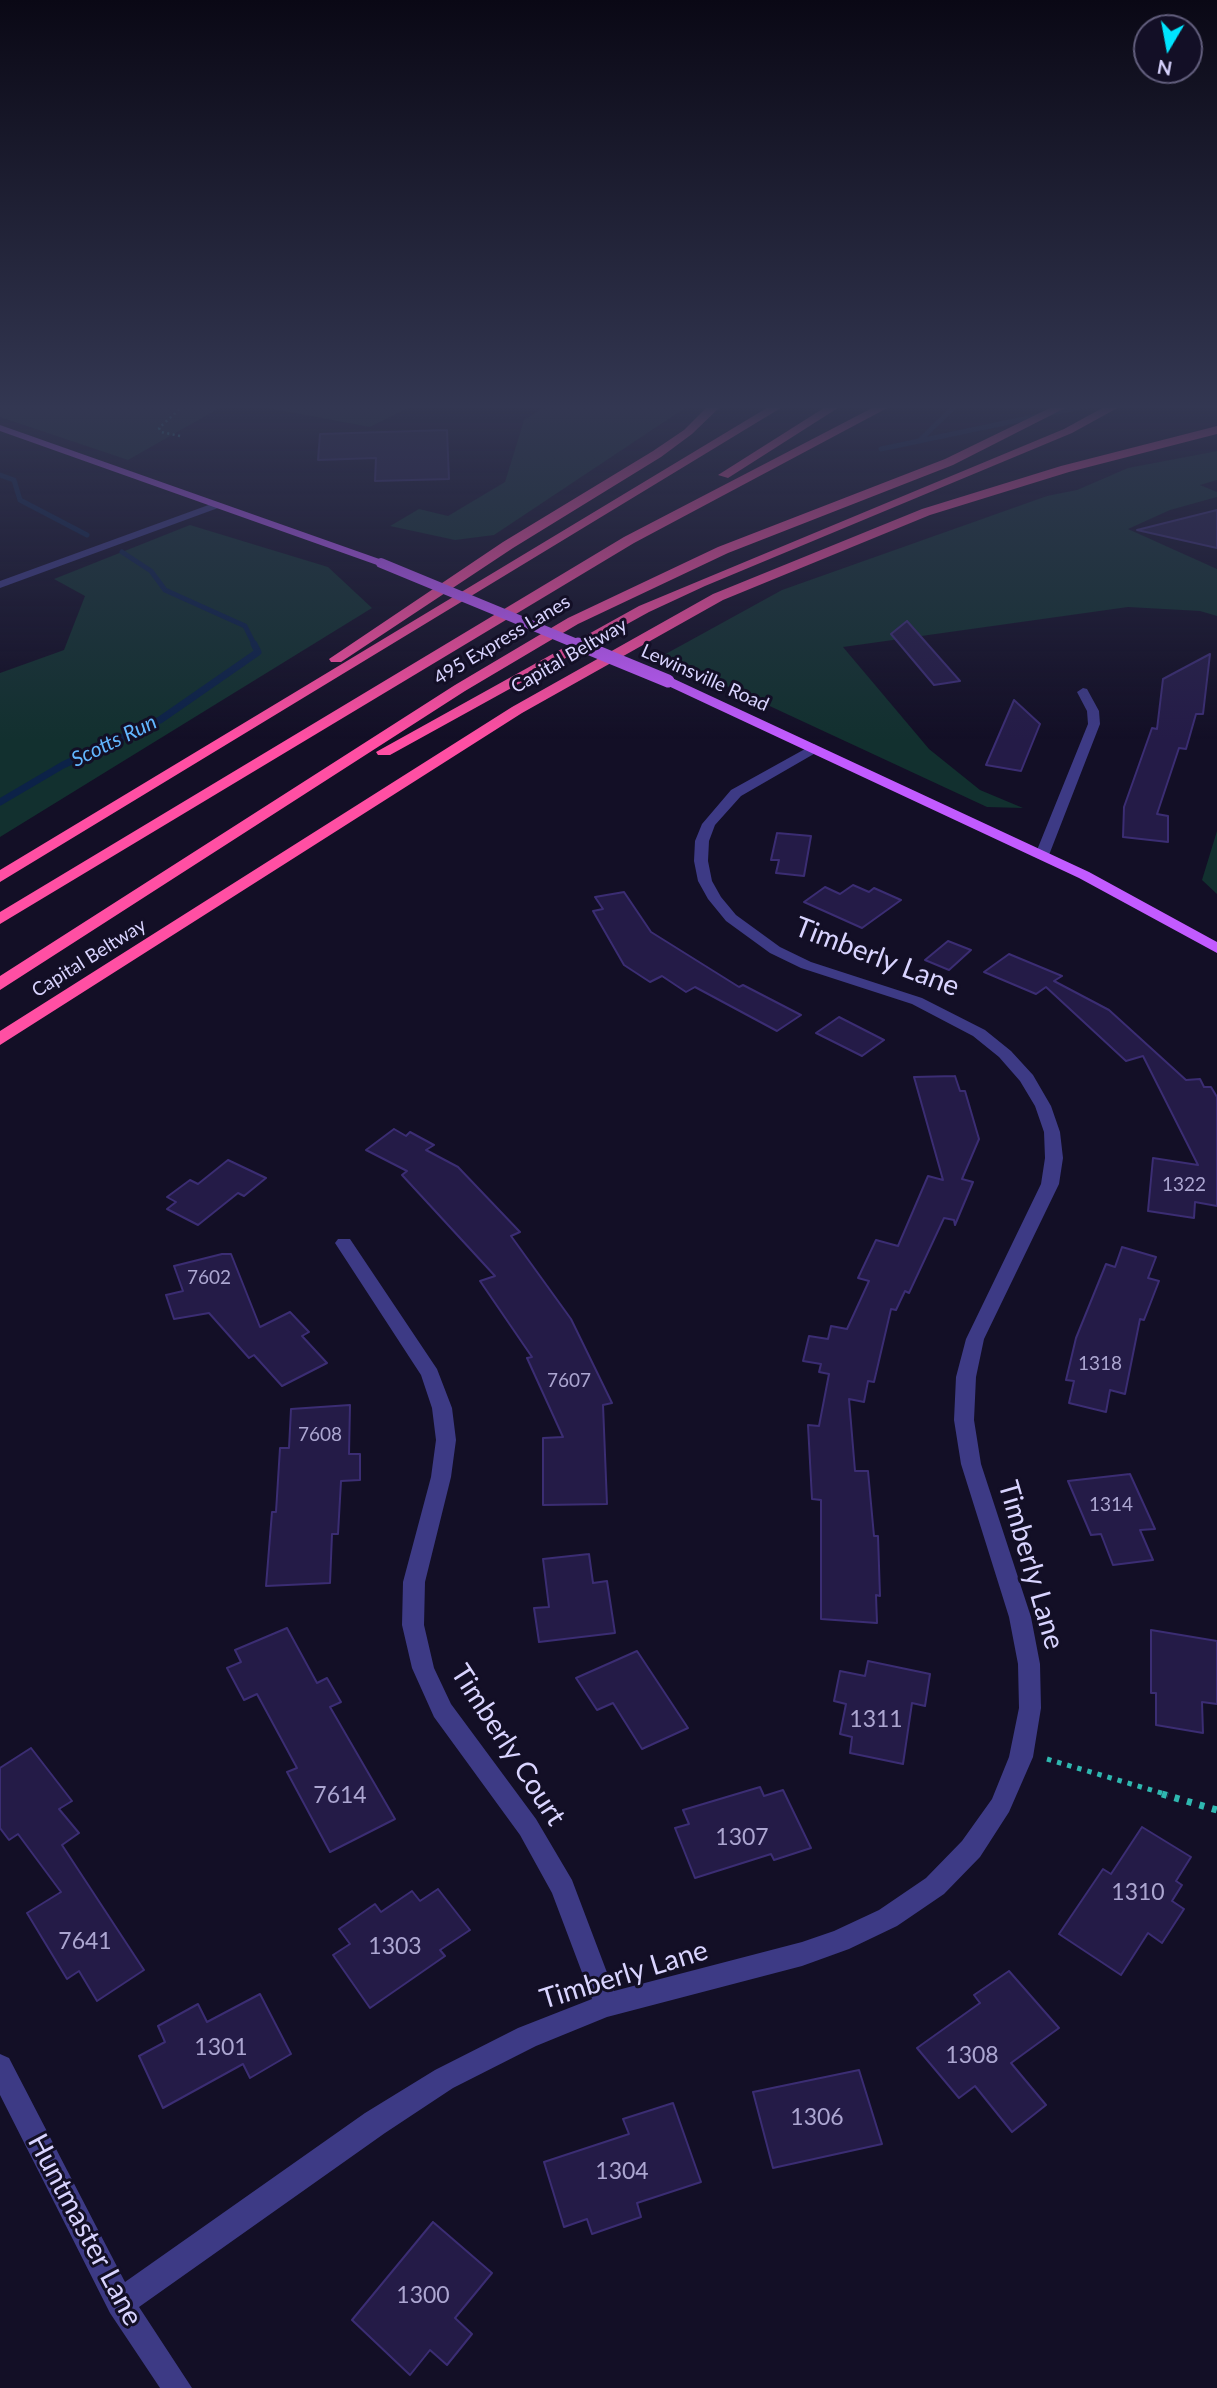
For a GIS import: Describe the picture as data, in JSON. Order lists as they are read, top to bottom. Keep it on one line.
{"streets":{"highway":["495 Express Lanes","Capital Beltway"],"main road":["Lewinsville Road"],"street":["Timberly Lane","Timberly Court","Huntmaster Lane"]},"crossings":[["Lewinsville Road","Timberly Lane"],["Timberly Lane","Timberly Court"],["Timberly Lane","Huntmaster Lane"]],"water":["Scotts Run"],"house_numbers":["1322","7602","1318","7607","7608","1314","1311","7614","1307","1310","7641","1303","1301","1308","1306","1304","1300"],"north":"bottom"}
